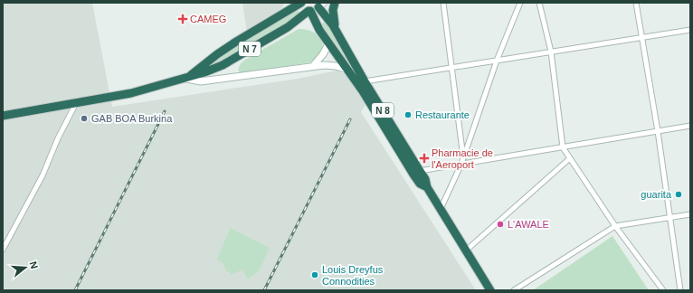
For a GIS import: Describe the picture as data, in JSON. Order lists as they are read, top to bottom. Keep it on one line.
{"streets":{"highway":["N 7","N 8"]},"crossings":[["N 7","N 8"]],"places":{"health":["CAMEG","Pharmacie de l'Aeroport"],"other":["Restaurante","GAB BOA Burkina","guarita","L'AWALE","Louis Dreyfus Connodities"]},"north":"right"}
